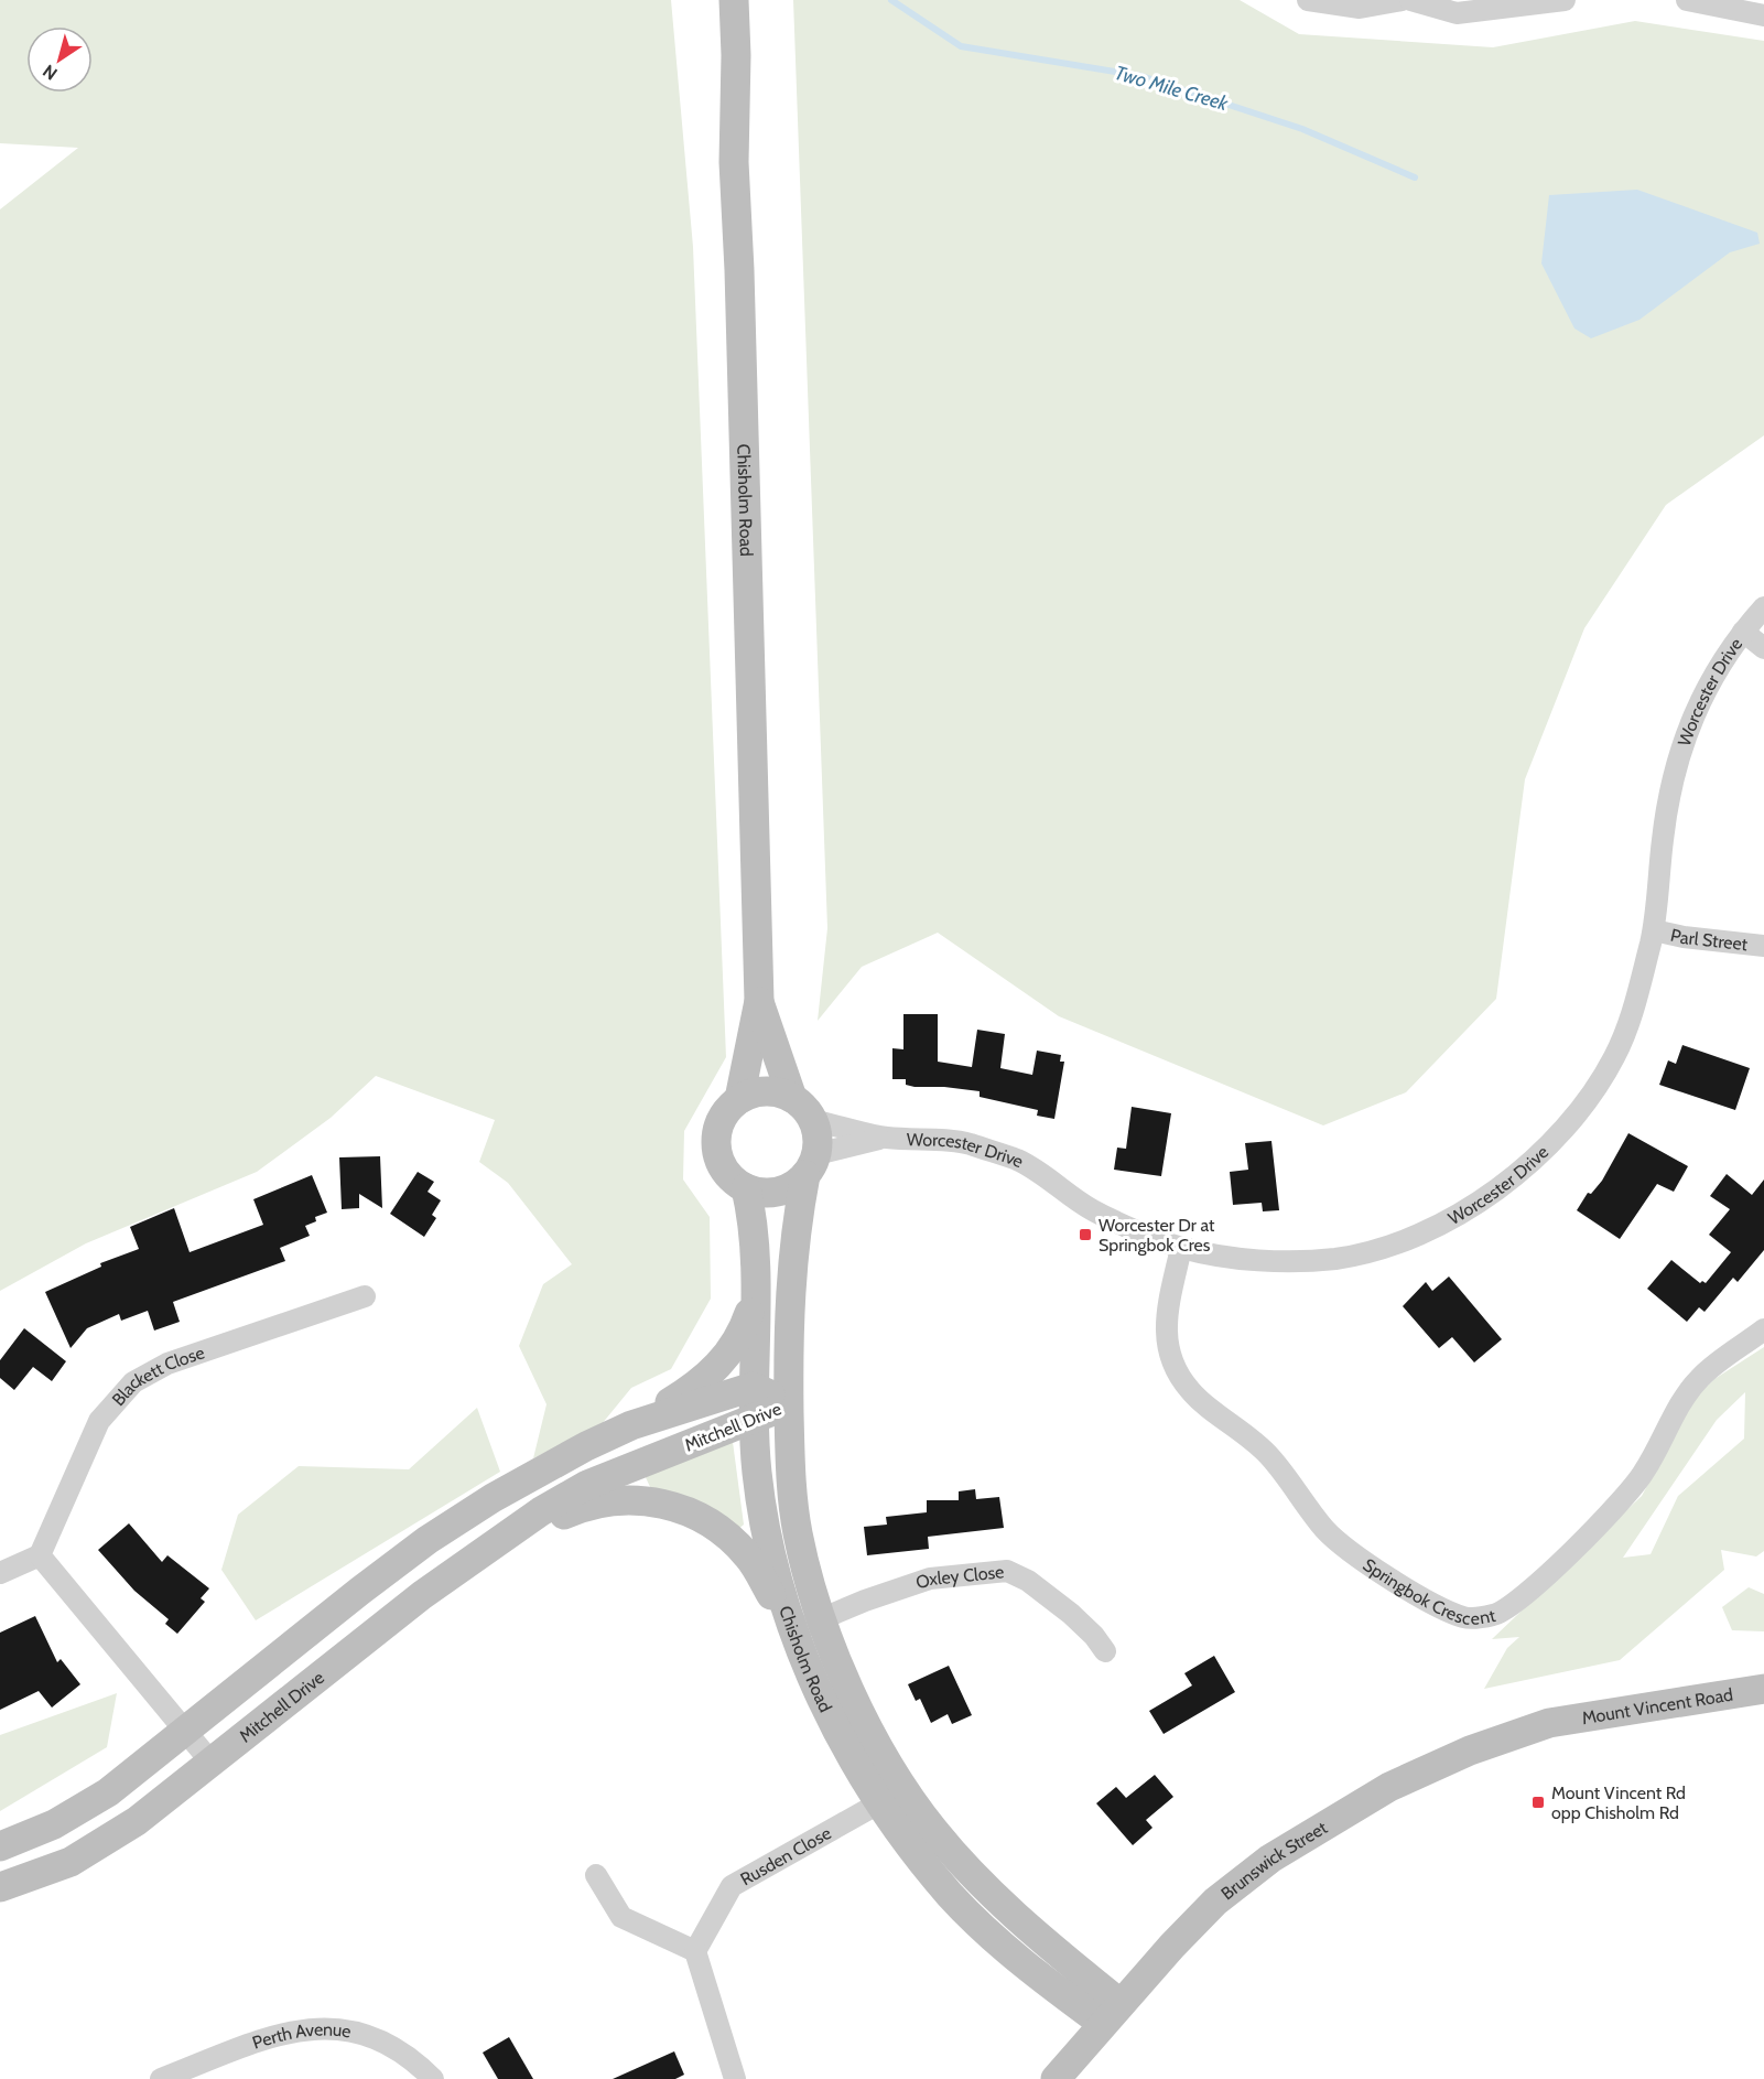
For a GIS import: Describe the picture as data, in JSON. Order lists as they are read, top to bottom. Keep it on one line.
{"streets":{"main road":["Chisholm Road","Mitchell Drive","Mount Vincent Road","Brunswick Street"],"street":["Worcester Drive","Parl Street","Blackett Close","Oxley Close","Springbok Crescent","Rusden Close","Perth Avenue"]},"crossings":[["Chisholm Road","Worcester Drive"],["Chisholm Road","Mitchell Drive"],["Chisholm Road","Oxley Close"],["Chisholm Road","Rusden Close"],["Chisholm Road","Brunswick Street"],["Worcester Drive","Parl Street"],["Worcester Drive","Springbok Crescent"],["Mount Vincent Road","Brunswick Street"]],"water":["Two Mile Creek"],"places":{"transit":["Worcester Dr at Springbok Cres","Mount Vincent Rd opp Chisholm Rd"]},"north":"bottom left"}
